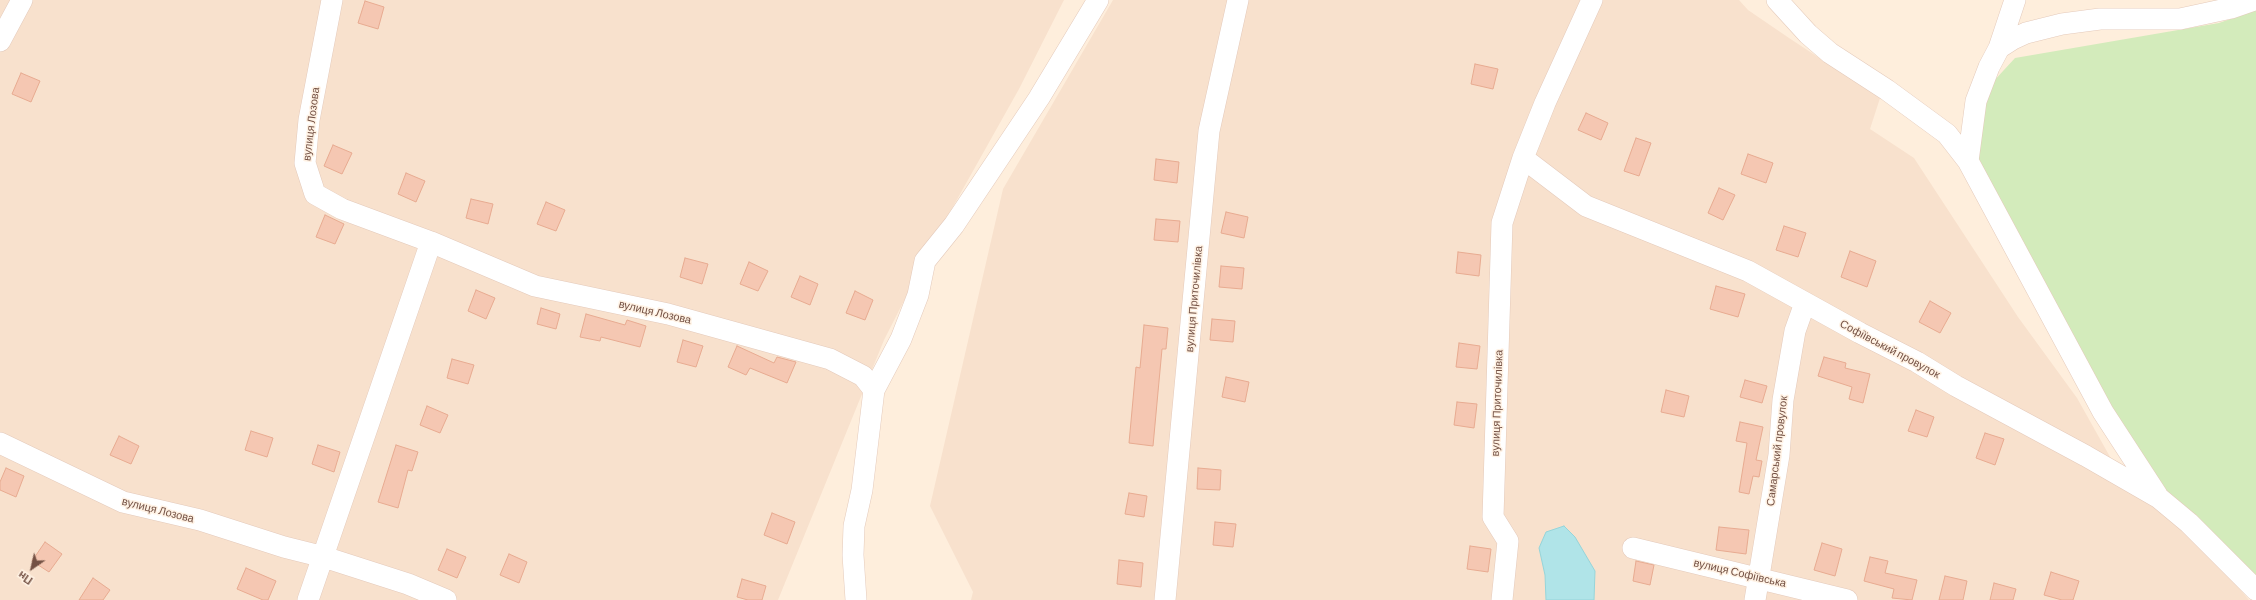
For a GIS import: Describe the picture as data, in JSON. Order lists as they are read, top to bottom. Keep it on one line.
{"streets":{"street":["вулиця Лозова","вулиця Приточилівка","Софіївський провулок","Самарський провулок","вулиця Софіївська"]},"crossings":[["вулиця Приточилівка","Софіївський провулок"],["Софіївський провулок","Самарський провулок"],["Самарський провулок","вулиця Софіївська"]],"north":"bottom left"}
